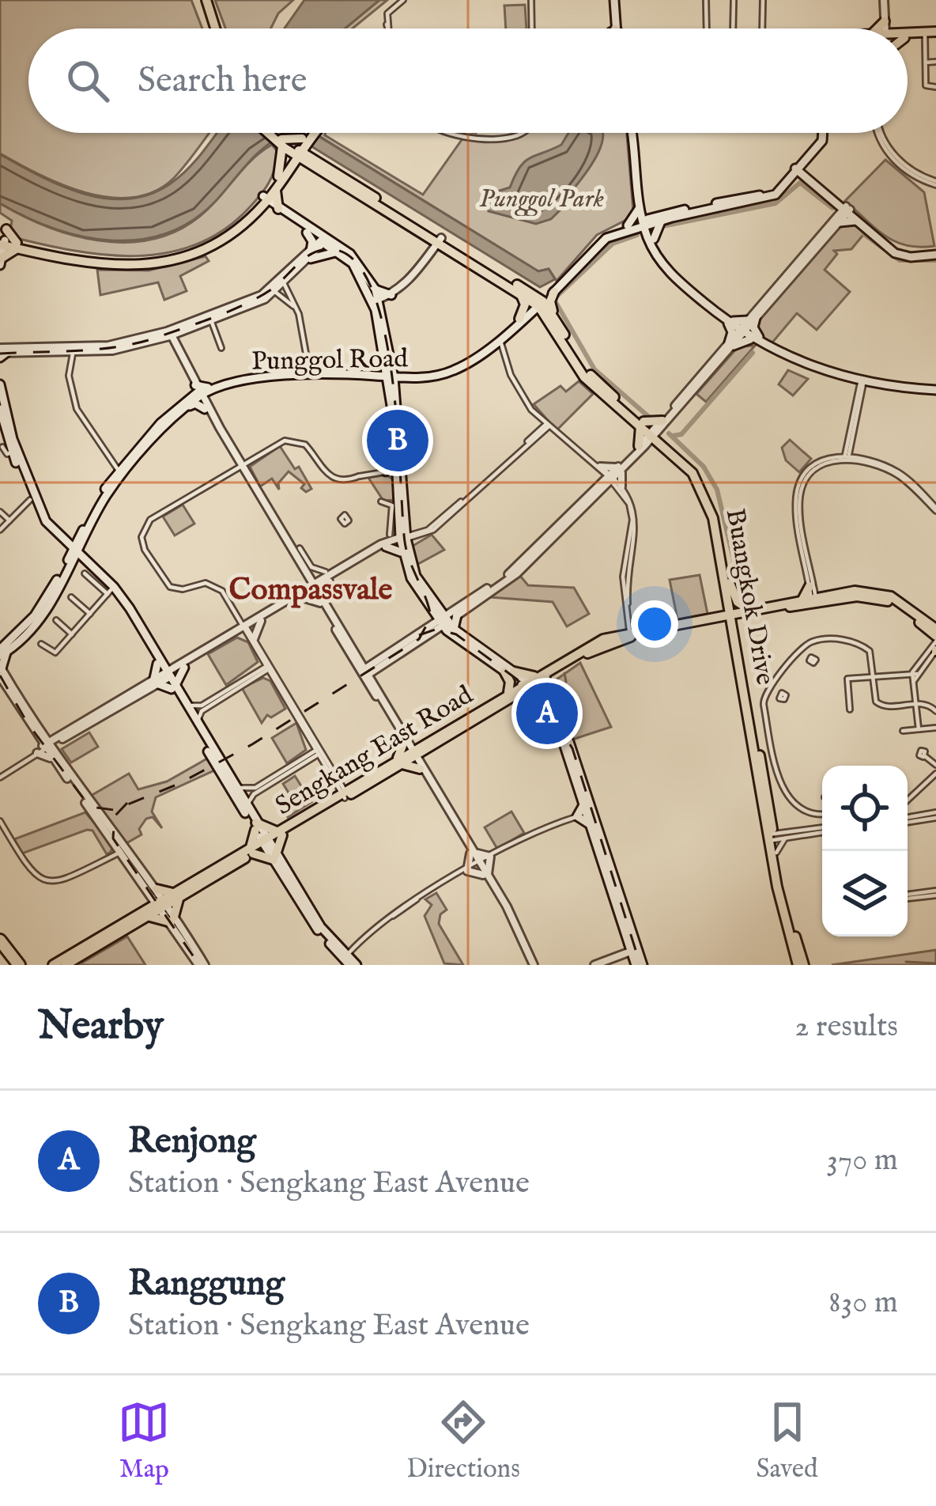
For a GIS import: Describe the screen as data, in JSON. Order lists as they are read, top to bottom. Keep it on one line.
{"streets":{"main road":["Punggol Road","Buangkok Drive","Sengkang East Road"]},"crossings":[["Punggol Road","Buangkok Drive"],["Buangkok Drive","Sengkang East Road"]],"districts":["Compassvale"],"parks":["Punggol Park"],"page":{"search":"Search here","pins":["B","A"],"heading":["Nearby","2 results"],"list":[{"mark":"A","name":"Renjong","note":"Station · Sengkang East Avenue","value":"370 m"},{"mark":"B","name":"Ranggung","note":"Station · Sengkang East Avenue","value":"830 m"}],"nav":["Map","Directions","Saved"]}}
